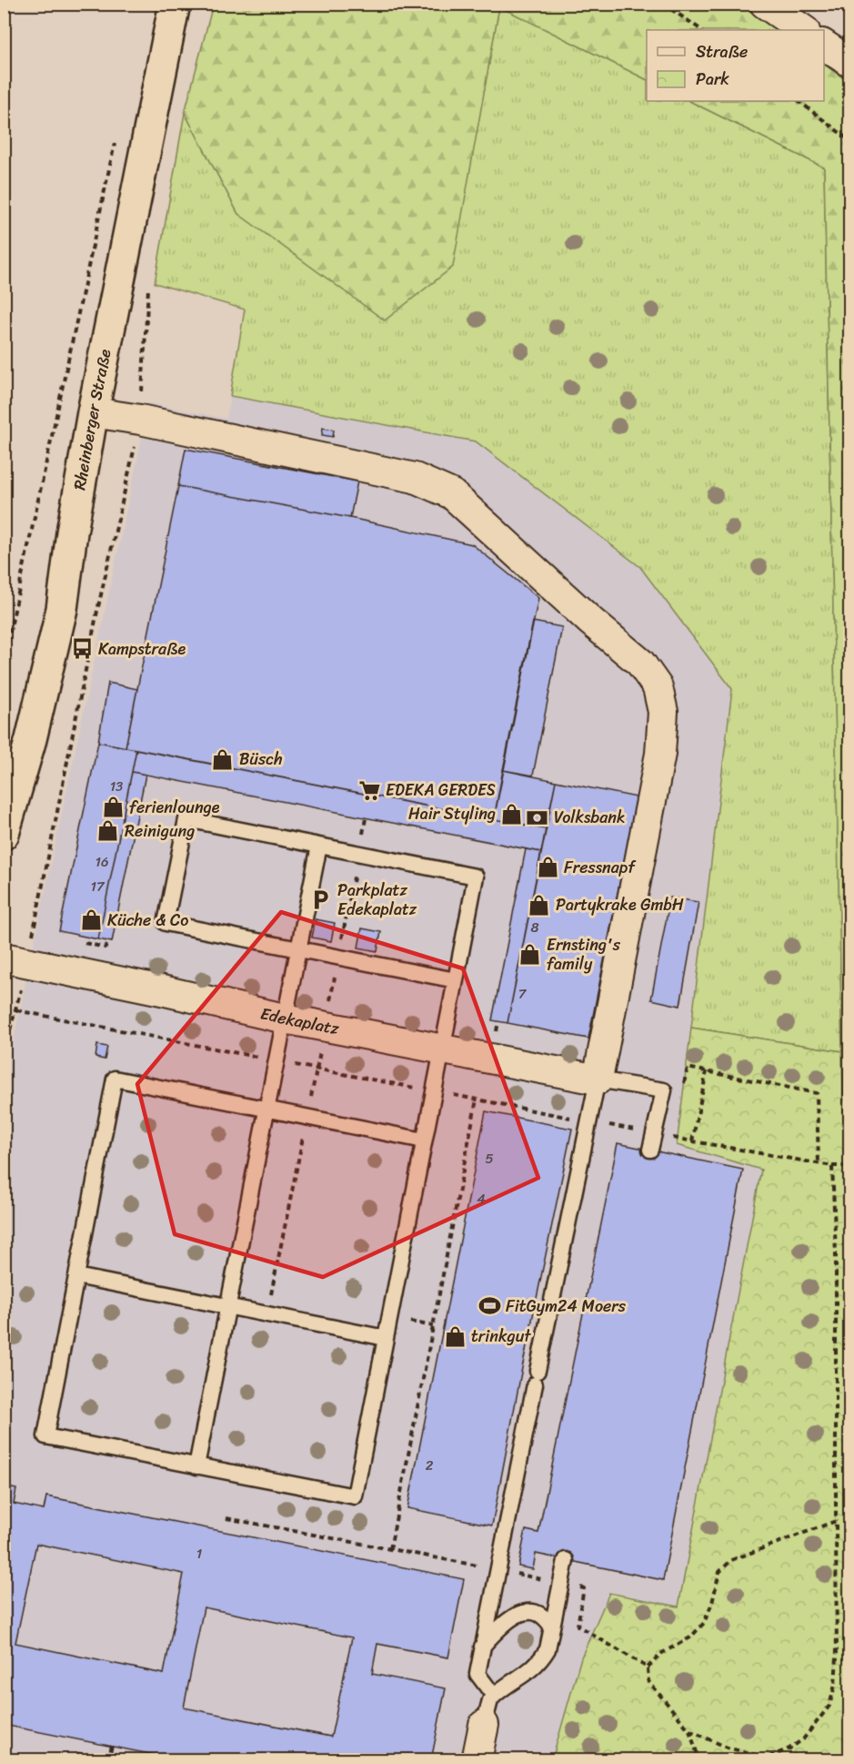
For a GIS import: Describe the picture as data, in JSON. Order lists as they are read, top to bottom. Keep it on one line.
{"streets":{"main road":["Rheinberger Straße"],"street":["Edekaplatz"]},"places":{"bus stop":["Kampstraße"],"shop":["Büsch","ferienlounge","Hair Styling","Reinigung","Fressnapf","Partykrake GmbH","Küche & Co","Ernsting's family","trinkgut"],"supermarket":["EDEKA GERDES"],"bank":["Volksbank"],"parking":["Parkplatz Edekaplatz"],"sports":["FitGym24 Moers"]},"house_numbers":["13","16","17","8","7","5","4","2","1"],"legend":["Straße","Park"]}
